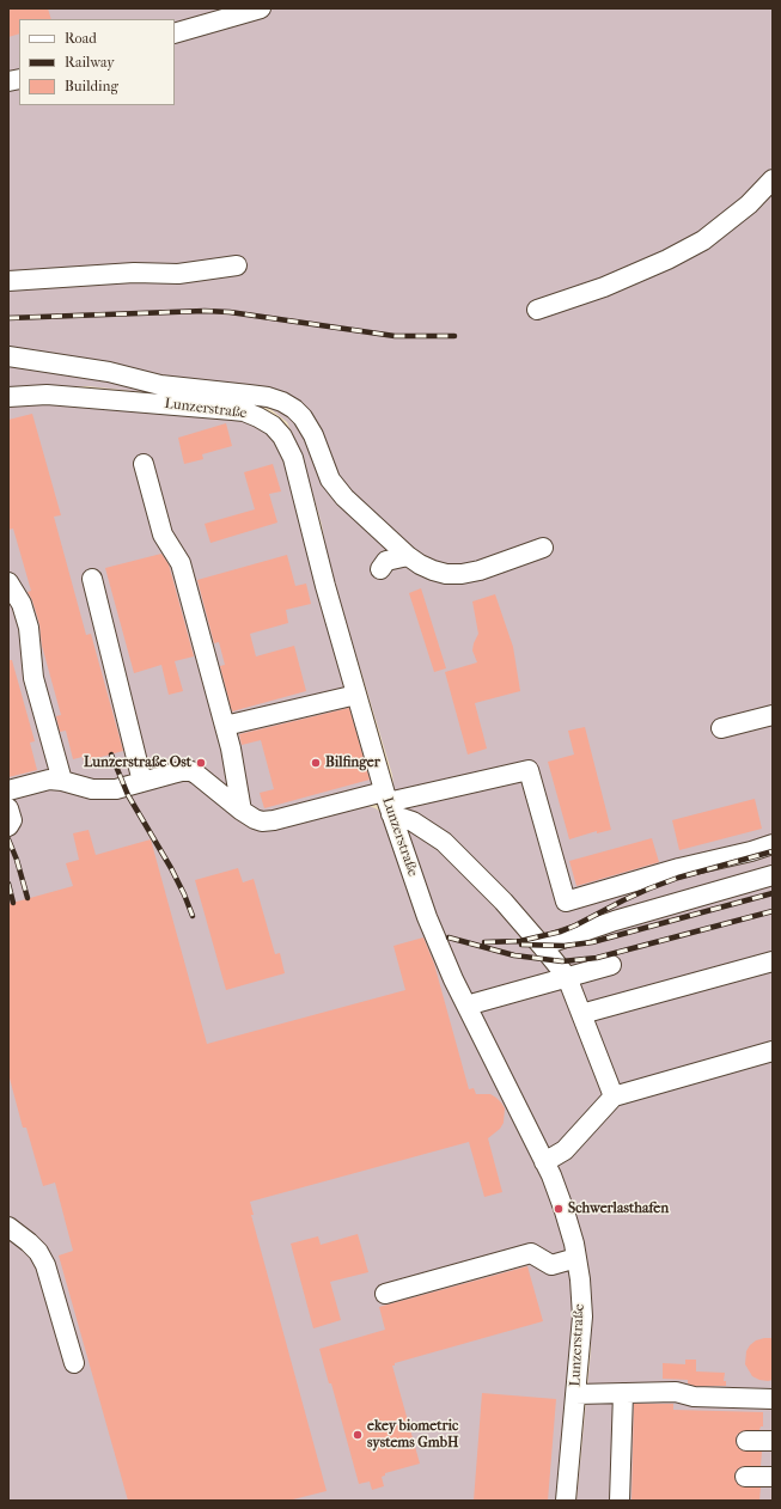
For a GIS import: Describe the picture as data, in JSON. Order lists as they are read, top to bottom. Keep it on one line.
{"streets":{"street":["Lunzerstraße"]},"places":["Lunzerstraße Ost","Bilfinger","Schwerlasthafen","ekey biometric systems GmbH"],"legend":["Road","Railway","Building"]}
